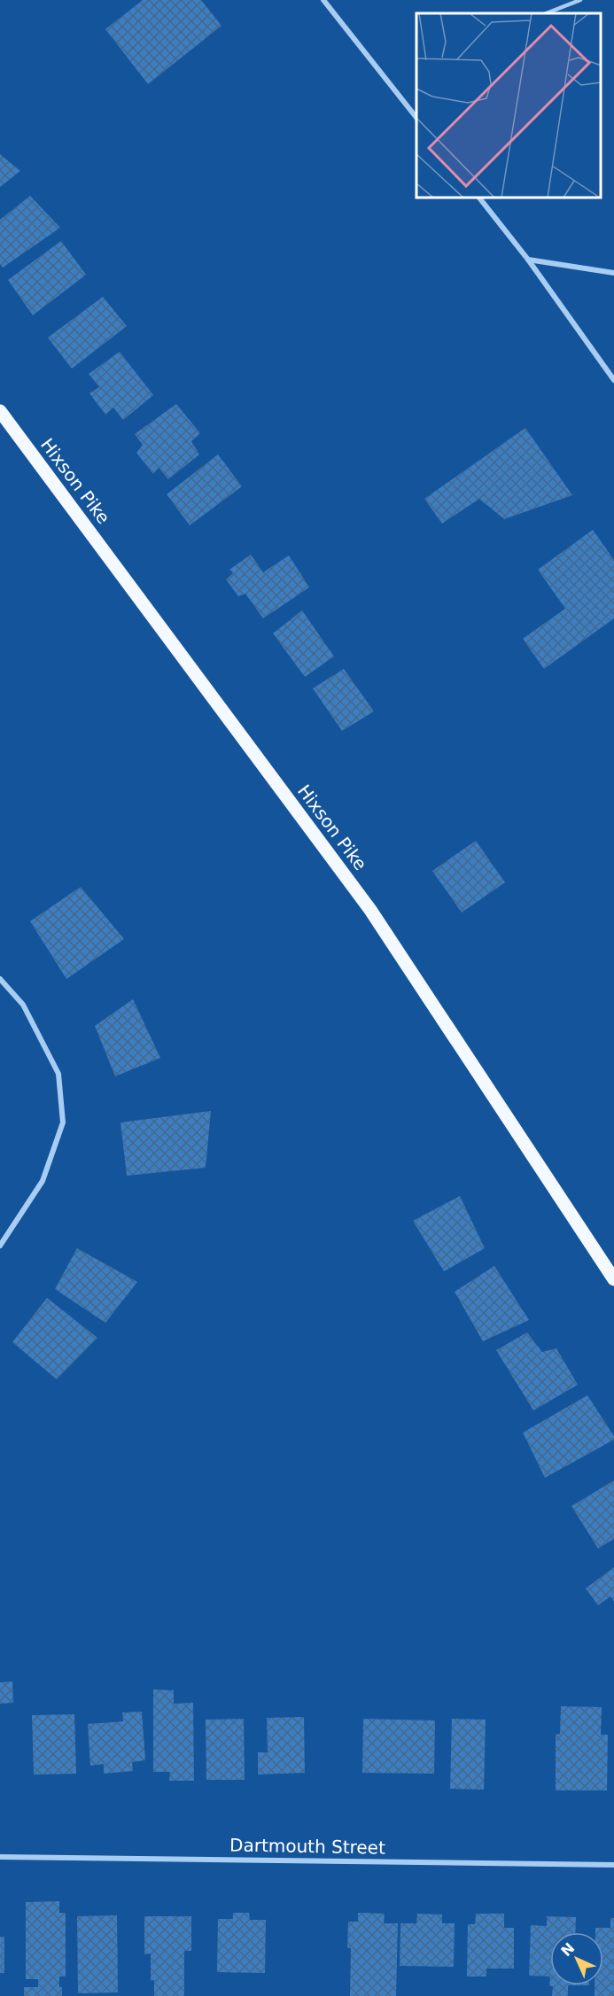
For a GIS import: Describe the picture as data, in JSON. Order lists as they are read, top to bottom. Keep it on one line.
{"streets":{"main road":["Hixson Pike"],"street":["Dartmouth Street"]},"north":"top left"}
